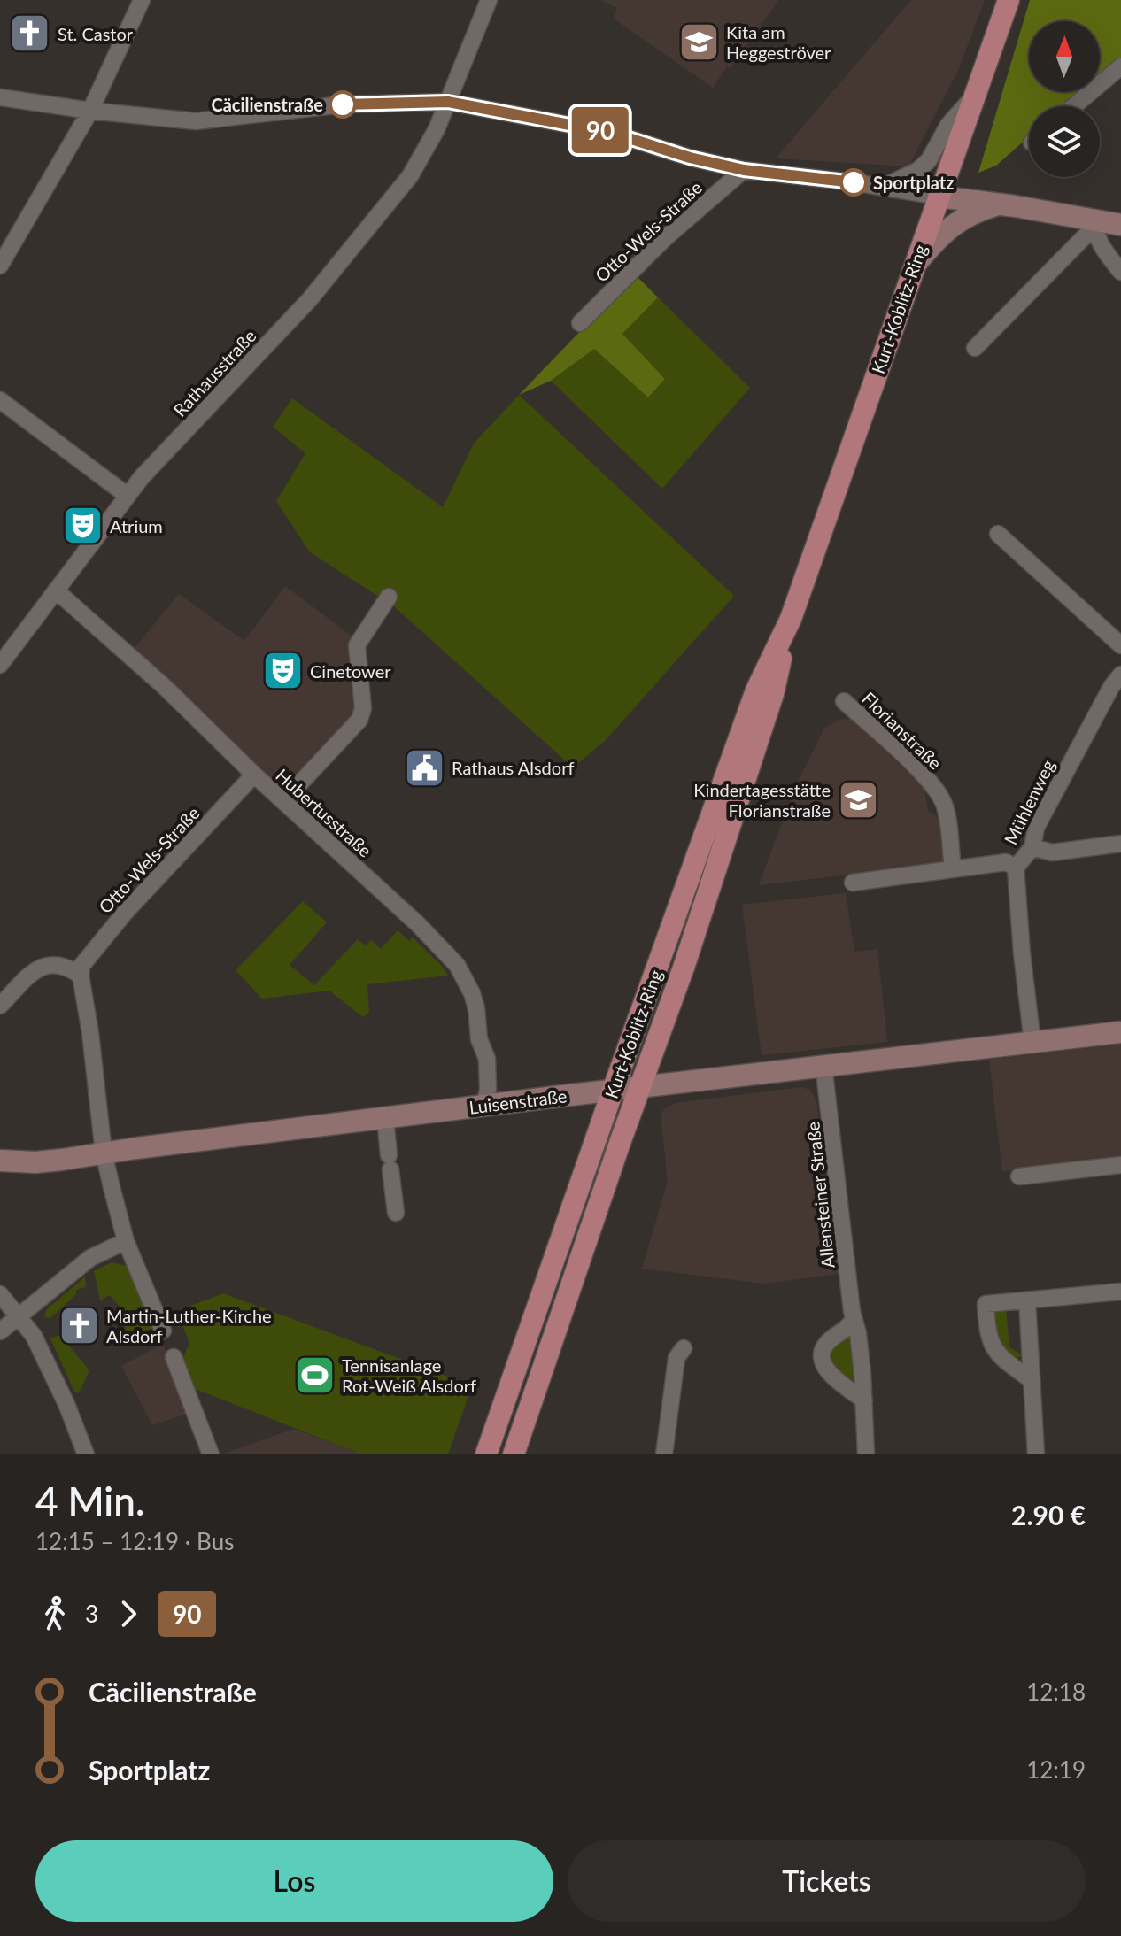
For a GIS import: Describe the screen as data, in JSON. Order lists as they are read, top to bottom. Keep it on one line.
{"streets":{"main road":["Kurt-Koblitz-Ring","Luisenstraße"],"street":["Otto-Wels-Straße","Rathausstraße","Florianstraße","Mühlenweg","Hubertusstraße","Allensteiner Straße"]},"crossings":[["Otto-Wels-Straße","Hubertusstraße"],["Kurt-Koblitz-Ring","Luisenstraße"],["Rathausstraße","Hubertusstraße"],["Mühlenweg","Luisenstraße"],["Hubertusstraße","Luisenstraße"],["Luisenstraße","Allensteiner Straße"]],"places":{"church":["St. Castor","Martin-Luther-Kirche Alsdorf"],"school or university":["Kita am Heggeströver","Kindertagesstätte Florianstraße"],"other":["Cäcilienstraße","Sportplatz"],"theatre":["Atrium","Cinetower"],"public building":["Rathaus Alsdorf"],"sports":["Tennisanlage Rot-Weiß Alsdorf"]},"lines":["bus line 90"],"north":"top","page":{"on_map":"90","heading":["4 Min.","12:15 – 12:19 · Bus","2.90 €"],"legs":["3","90"],"list":[{"name":"Cäcilienstraße","value":"12:18"},{"name":"Sportplatz","value":"12:19"}],"buttons":["Los","Tickets"]}}
